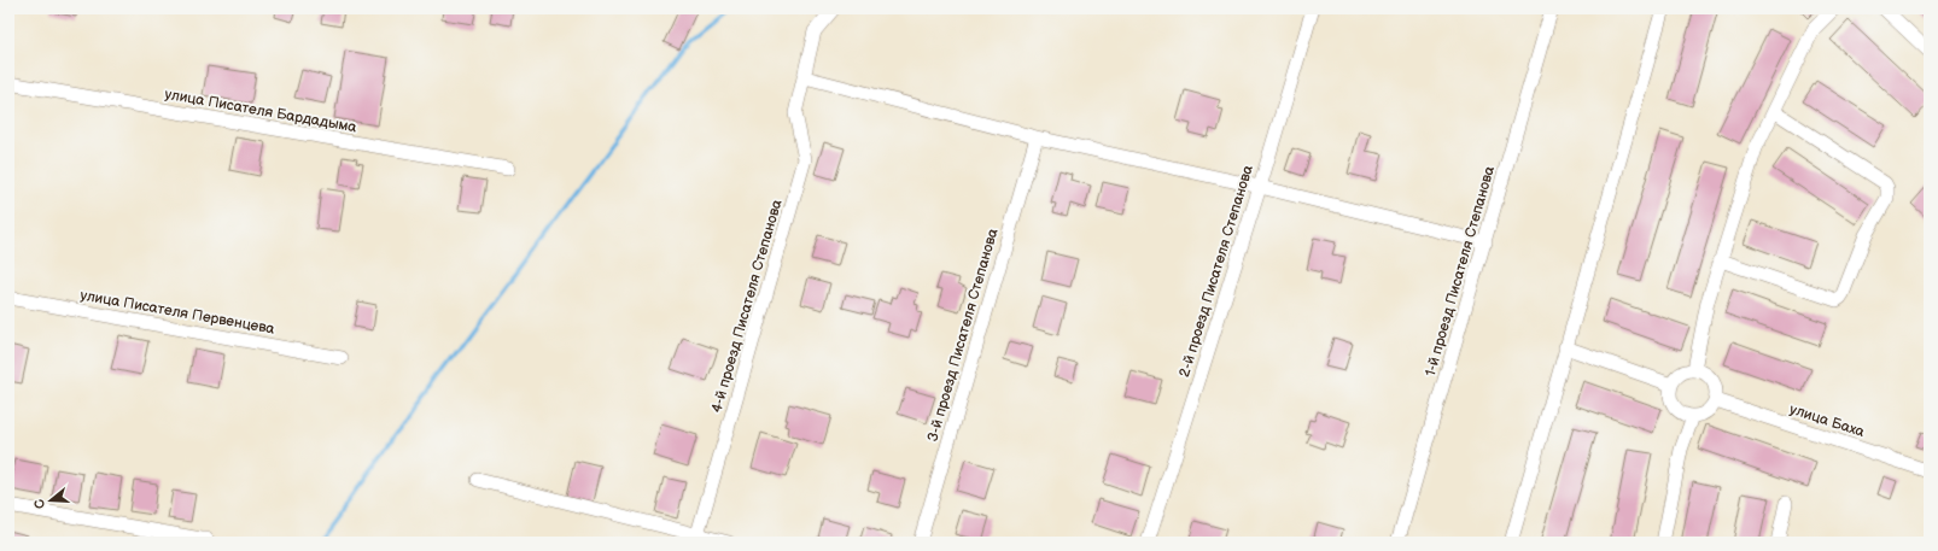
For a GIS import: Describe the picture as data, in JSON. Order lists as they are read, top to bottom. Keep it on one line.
{"streets":{"street":["улица Писателя Бардадыма","2-й проезд Писателя Степанова","1-й проезд Писателя Степанова","4-й проезд Писателя Степанова","улица Писателя Первенцева","3-й проезд Писателя Степанова","улица Баха"]},"north":"left"}
